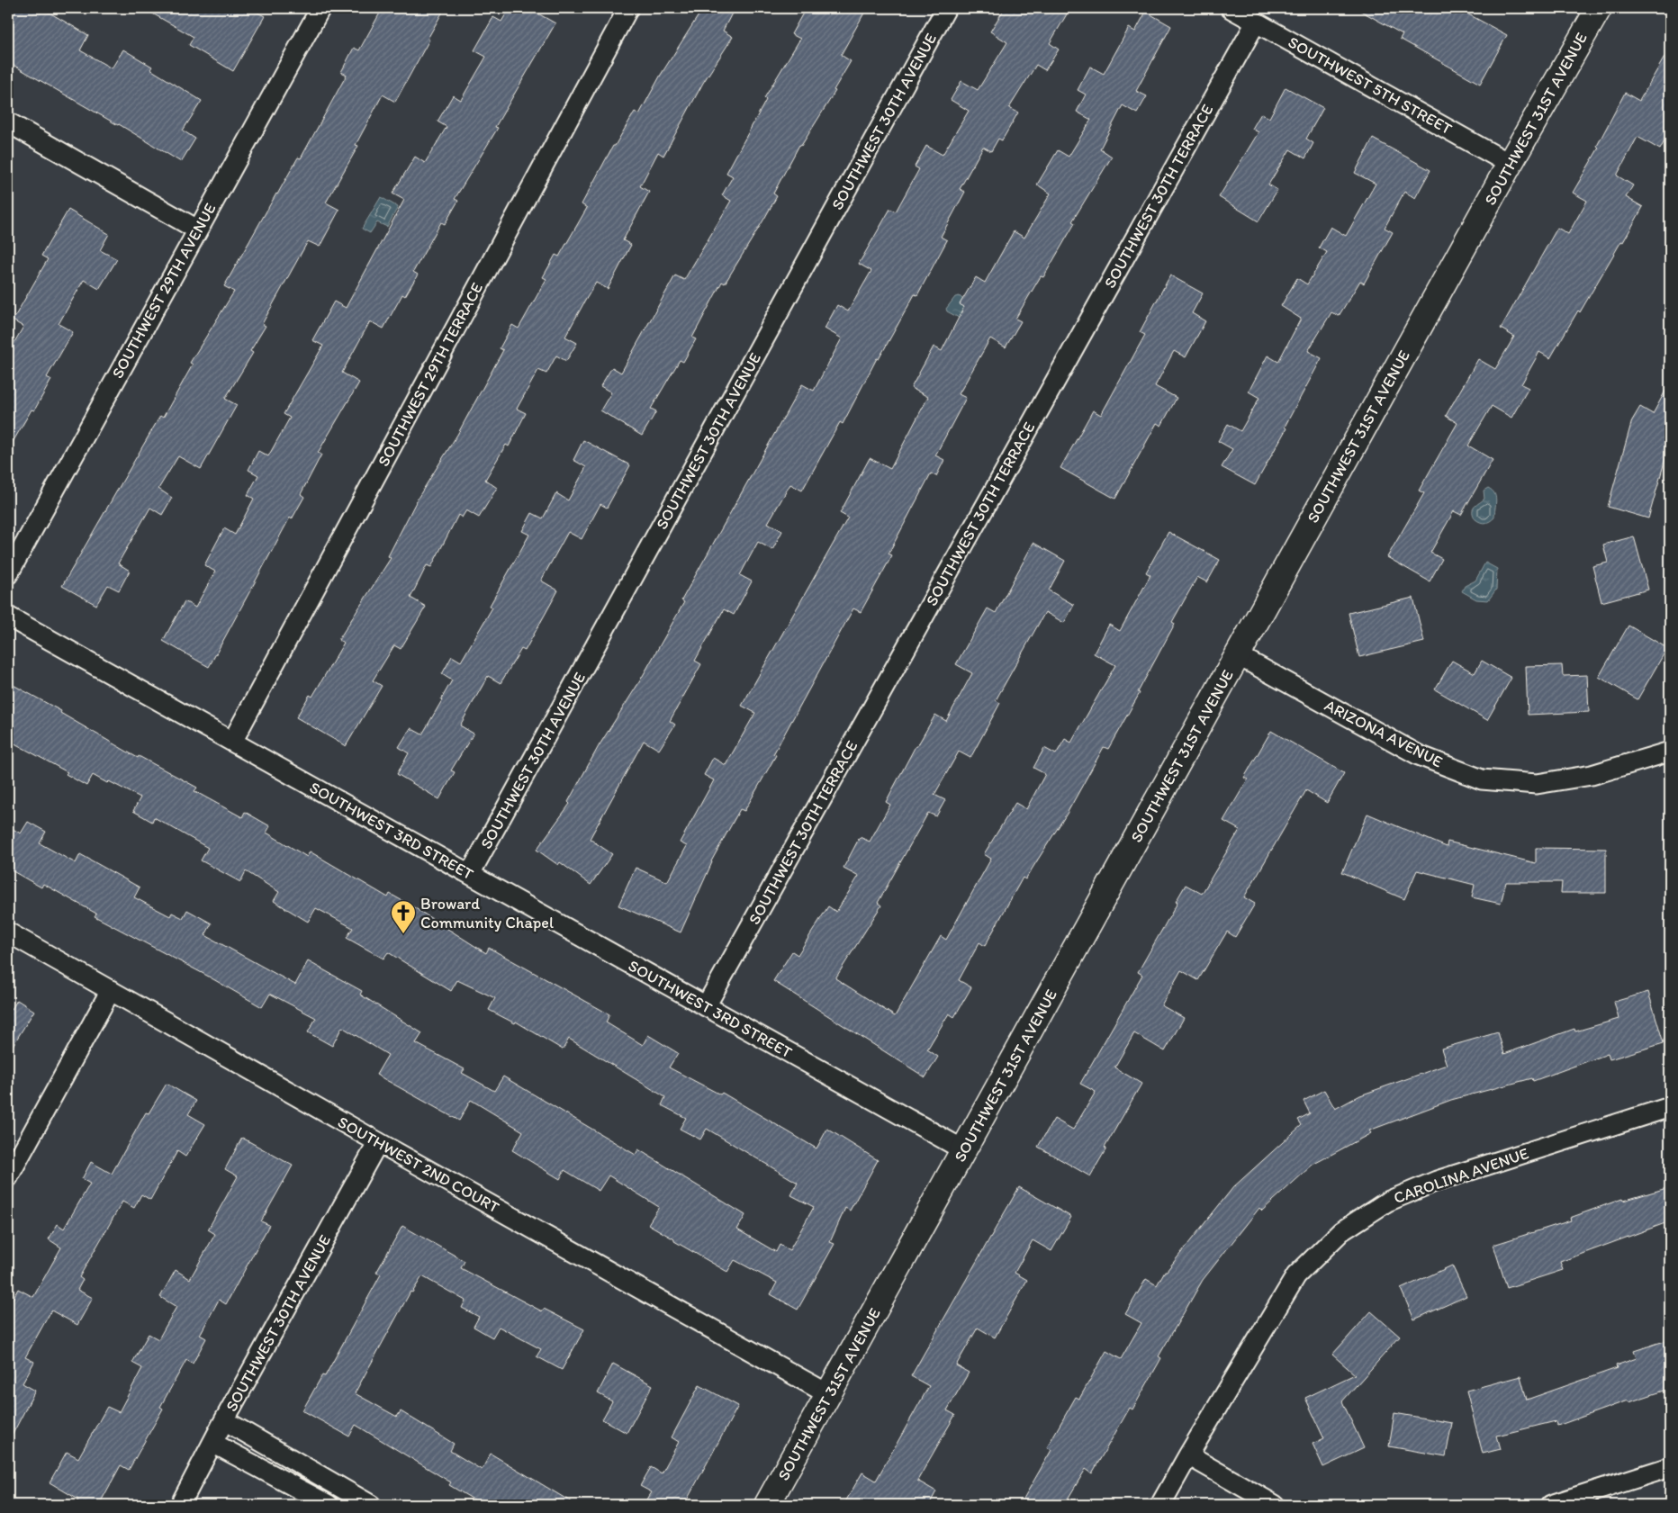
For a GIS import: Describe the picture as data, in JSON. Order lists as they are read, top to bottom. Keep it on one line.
{"streets":{"main road":["SOUTHWEST 31ST AVENUE"],"street":["SOUTHWEST 5TH STREET","SOUTHWEST 30TH AVENUE","SOUTHWEST 30TH TERRACE","SOUTHWEST 29TH AVENUE","SOUTHWEST 29TH TERRACE","ARIZONA AVENUE","SOUTHWEST 3RD STREET","SOUTHWEST 2ND COURT","CAROLINA AVENUE"]},"crossings":[["SOUTHWEST 5TH STREET","SOUTHWEST 31ST AVENUE"],["SOUTHWEST 5TH STREET","SOUTHWEST 30TH TERRACE"],["SOUTHWEST 31ST AVENUE","ARIZONA AVENUE"],["SOUTHWEST 31ST AVENUE","SOUTHWEST 3RD STREET"],["SOUTHWEST 31ST AVENUE","SOUTHWEST 2ND COURT"],["SOUTHWEST 30TH AVENUE","SOUTHWEST 3RD STREET"],["SOUTHWEST 30TH AVENUE","SOUTHWEST 2ND COURT"],["SOUTHWEST 30TH TERRACE","SOUTHWEST 3RD STREET"],["SOUTHWEST 29TH TERRACE","SOUTHWEST 3RD STREET"]],"places":{"church":["Broward Community Chapel"]}}
